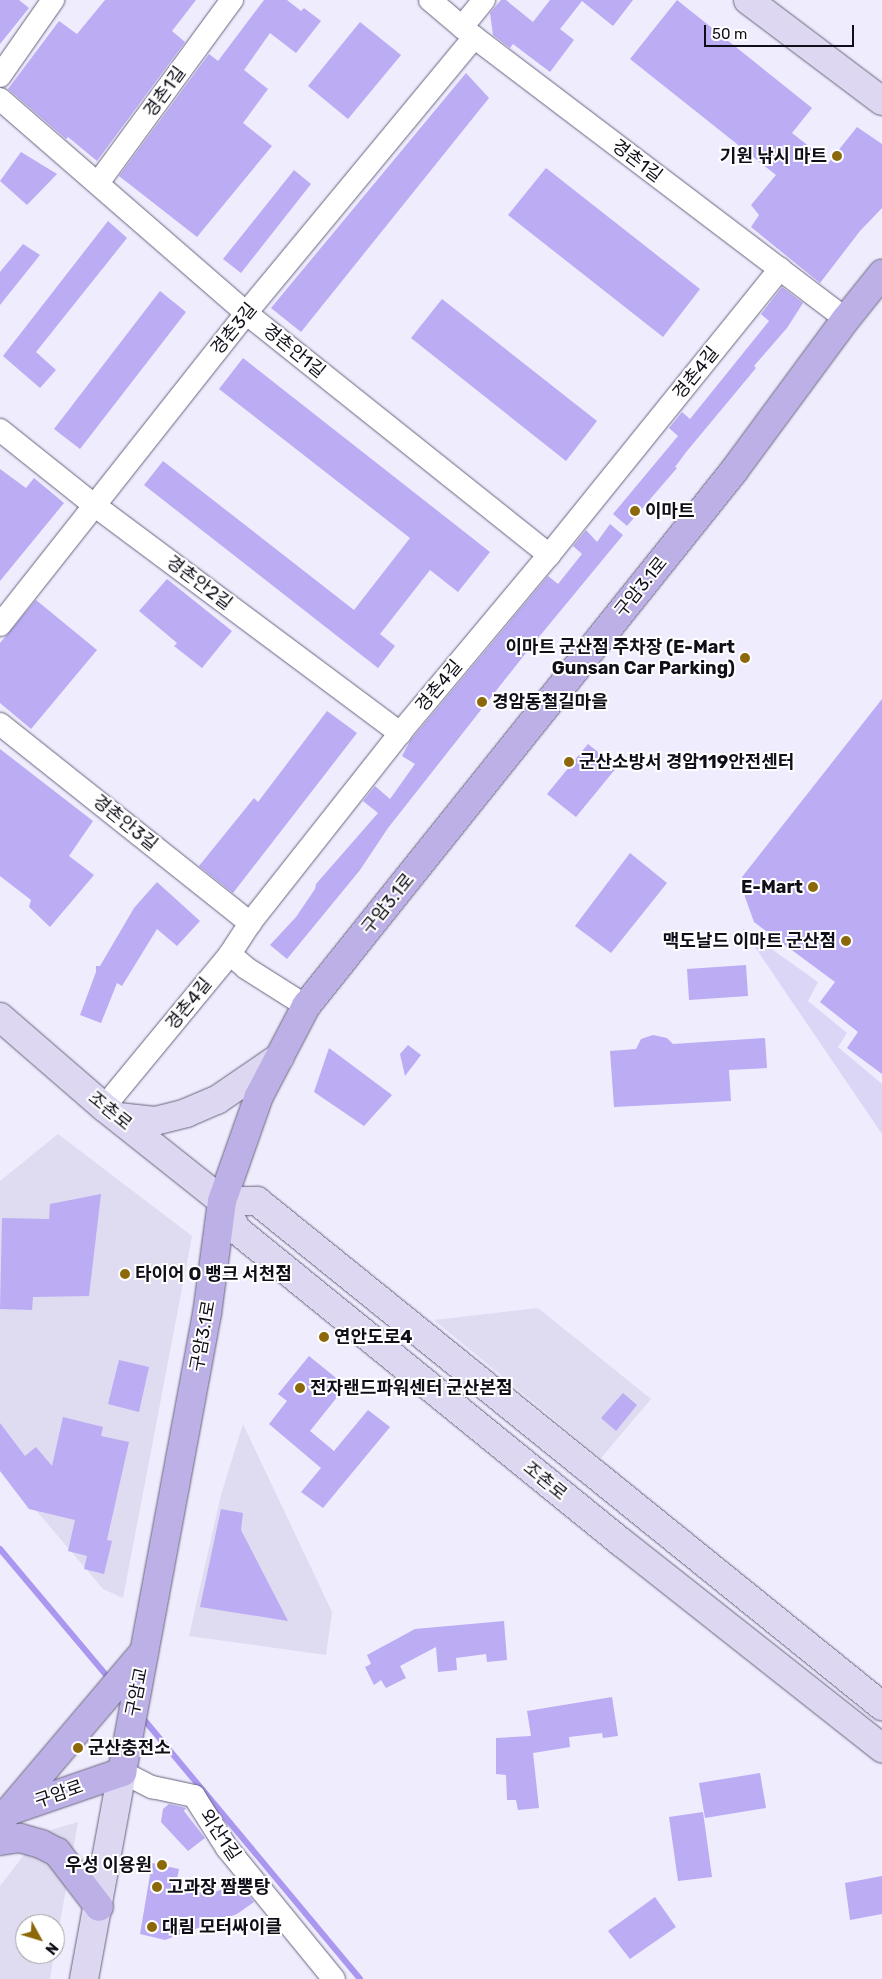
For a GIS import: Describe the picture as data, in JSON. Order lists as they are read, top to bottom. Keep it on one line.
{"streets":{"main road":["구암3.1로","구암교","구암로"],"street":["경촌1길","경촌3길","경촌안1길","경촌4길","경촌안2길","경촌안3길","조촌로","외산1길"]},"crossings":[["경촌1길","경촌3길"],["경촌1길","경촌안1길"],["경촌1길","경촌4길"],["경촌1길","구암3.1로"],["경촌3길","경촌안1길"],["경촌3길","경촌안2길"],["경촌안1길","경촌4길"],["경촌4길","경촌안2길"],["경촌4길","경촌안3길"],["경촌4길","조촌로"],["구암3.1로","조촌로"],["구암3.1로","구암교"],["구암교","구암로"],["구암교","외산1길"],["구암로","외산1길"]],"places":["기원 낚시 마트","이마트","이마트 군산점 주차장 (E-Mart Gunsan Car Parking)","경암동철길마을","군산소방서 경암119안전센터","E-Mart","맥도날드 이마트 군산점","타이어 O 뱅크 서천점","연안도로4","전자랜드파워센터 군산본점","군산충전소","우성 이용원","고과장 짬뽕탕","대림 모터싸이클"],"scale_bar":"50 m","north":"bottom right"}
